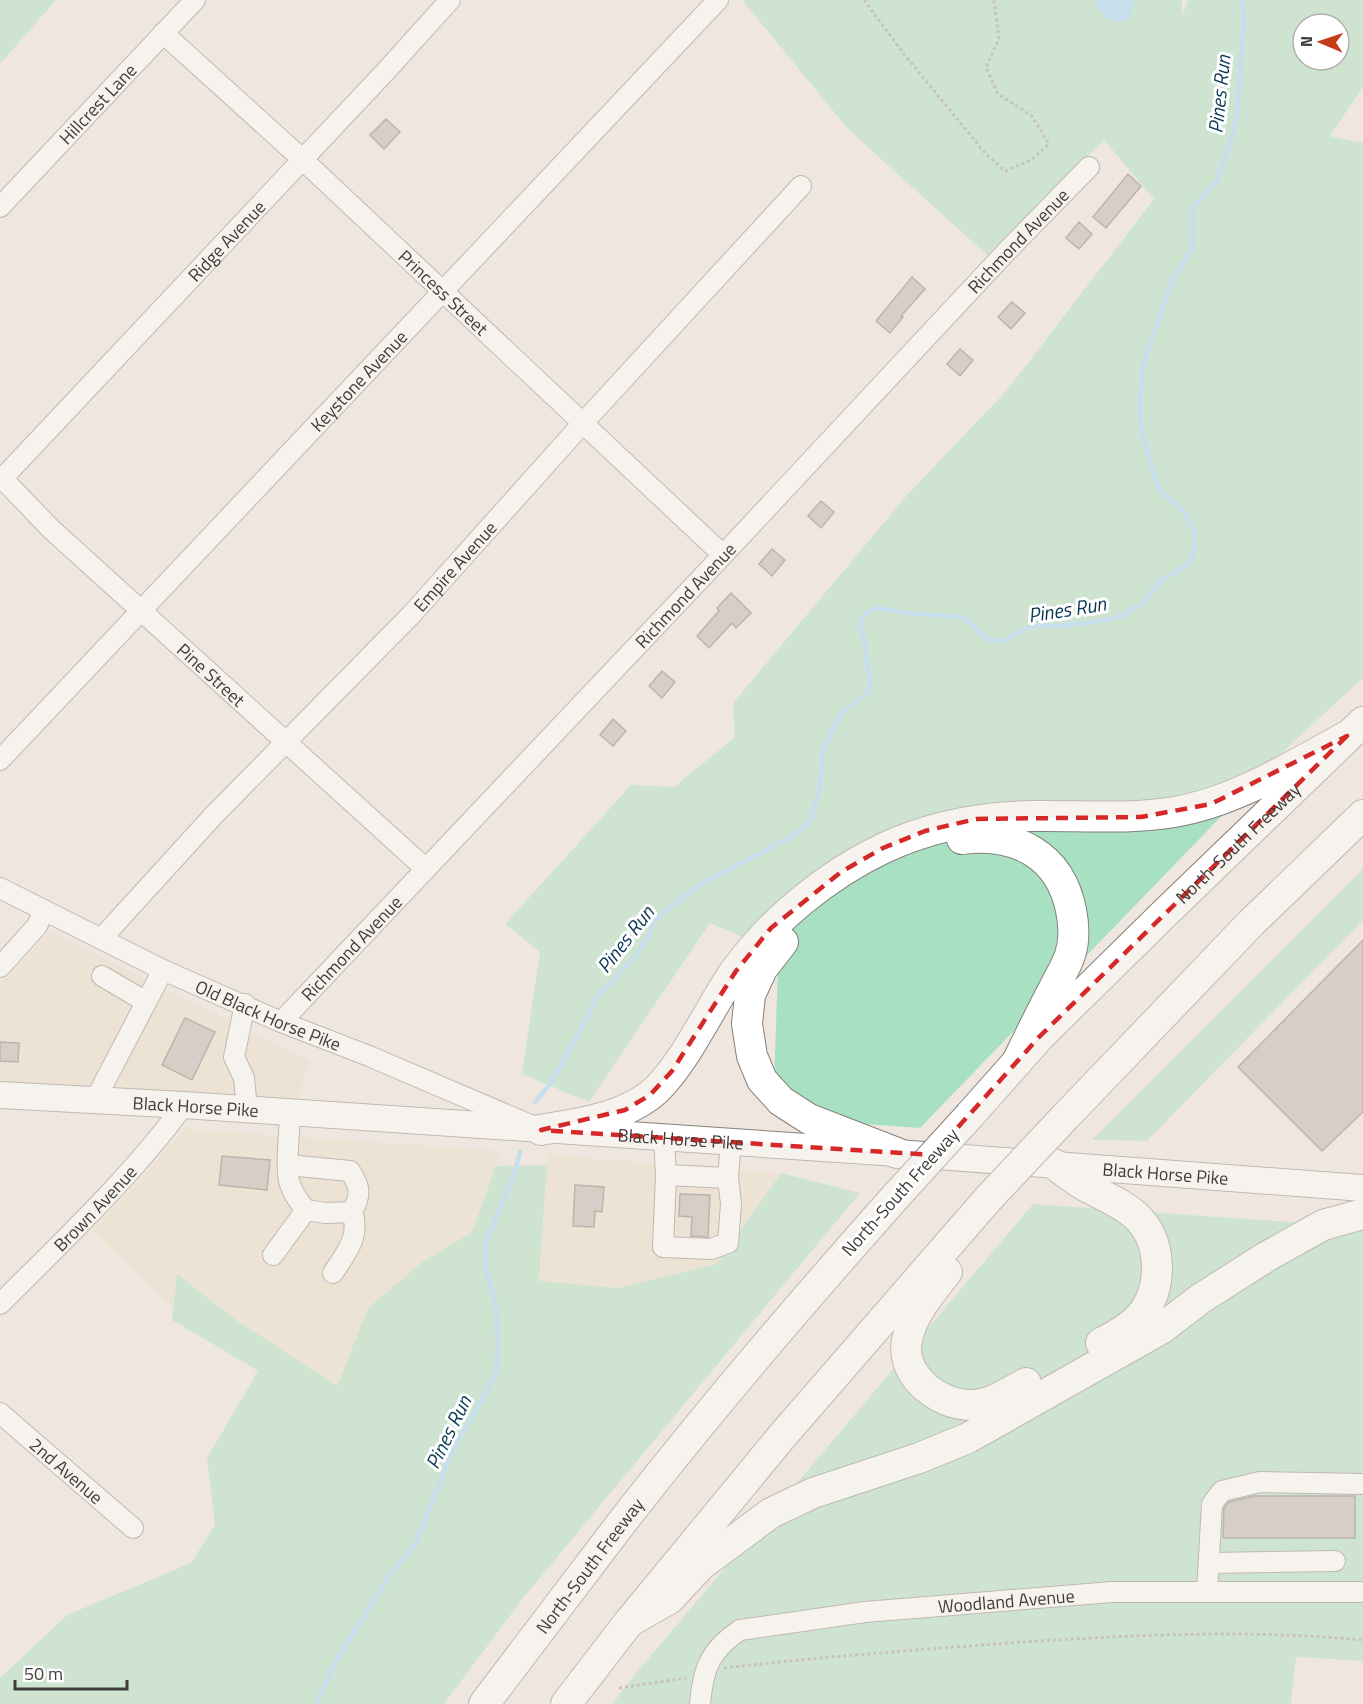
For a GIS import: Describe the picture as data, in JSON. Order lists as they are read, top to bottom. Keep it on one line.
{"streets":{"highway":["North-South Freeway"],"main road":["Black Horse Pike"],"street":["Hillcrest Lane","Ridge Avenue","Richmond Avenue","Princess Street","Keystone Avenue","Empire Avenue","Pine Street","Old Black Horse Pike","Brown Avenue","2nd Avenue","Woodland Avenue"]},"crossings":[["Hillcrest Lane","Princess Street"],["Ridge Avenue","Princess Street"],["Ridge Avenue","Pine Street"],["Richmond Avenue","Princess Street"],["Richmond Avenue","Pine Street"],["Richmond Avenue","Old Black Horse Pike"],["Princess Street","Keystone Avenue"],["Princess Street","Empire Avenue"],["Keystone Avenue","Pine Street"],["Empire Avenue","Pine Street"],["Empire Avenue","Old Black Horse Pike"],["Old Black Horse Pike","Black Horse Pike"],["Black Horse Pike","Brown Avenue"]],"water":["Pines Run"],"scale_bar":"50 m","north":"left"}
